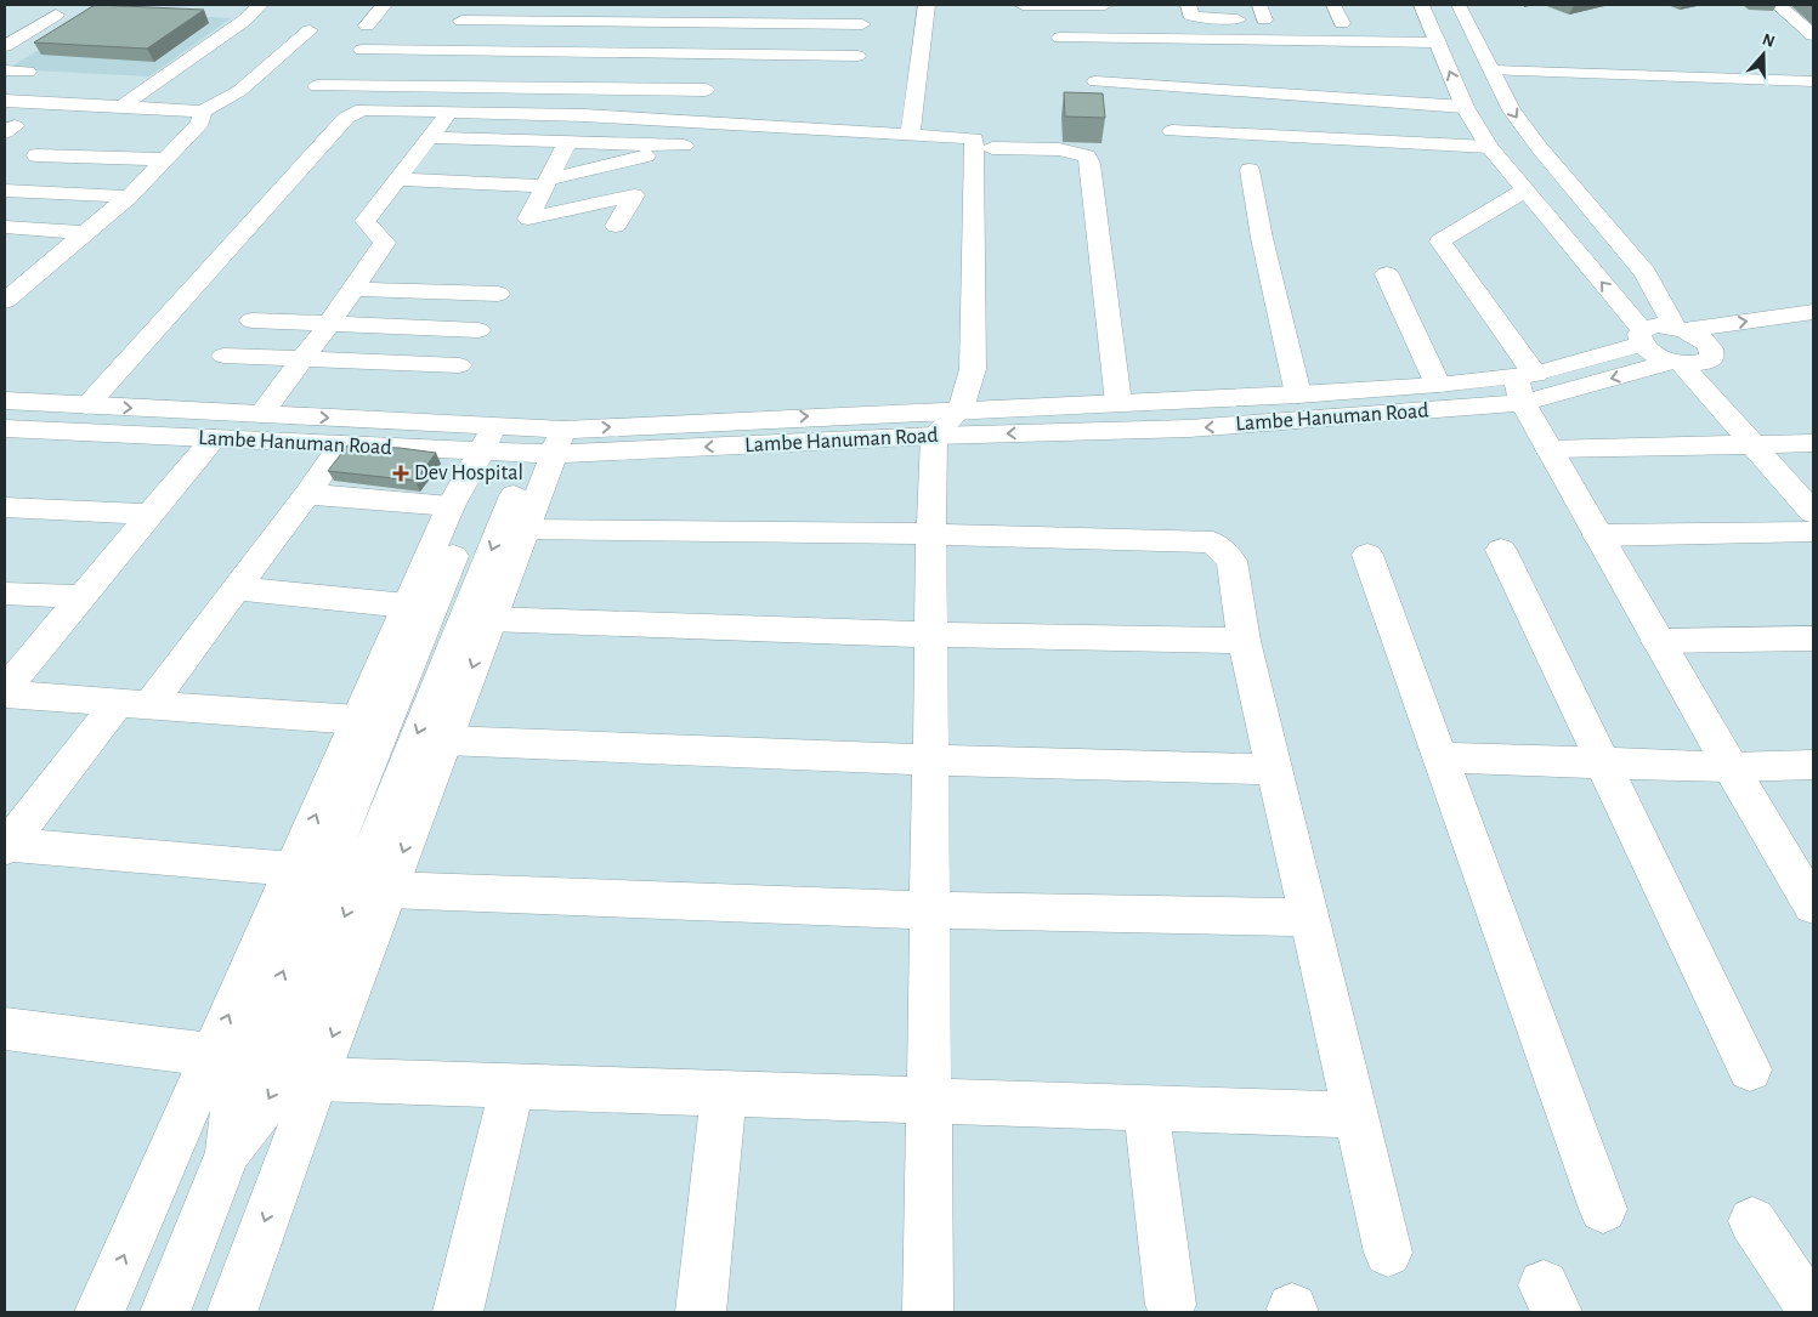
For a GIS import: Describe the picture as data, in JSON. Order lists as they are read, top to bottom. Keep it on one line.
{"streets":{"street":["Lambe Hanuman Road"]},"places":{"health":["Dev Hospital"]},"north":"top"}
